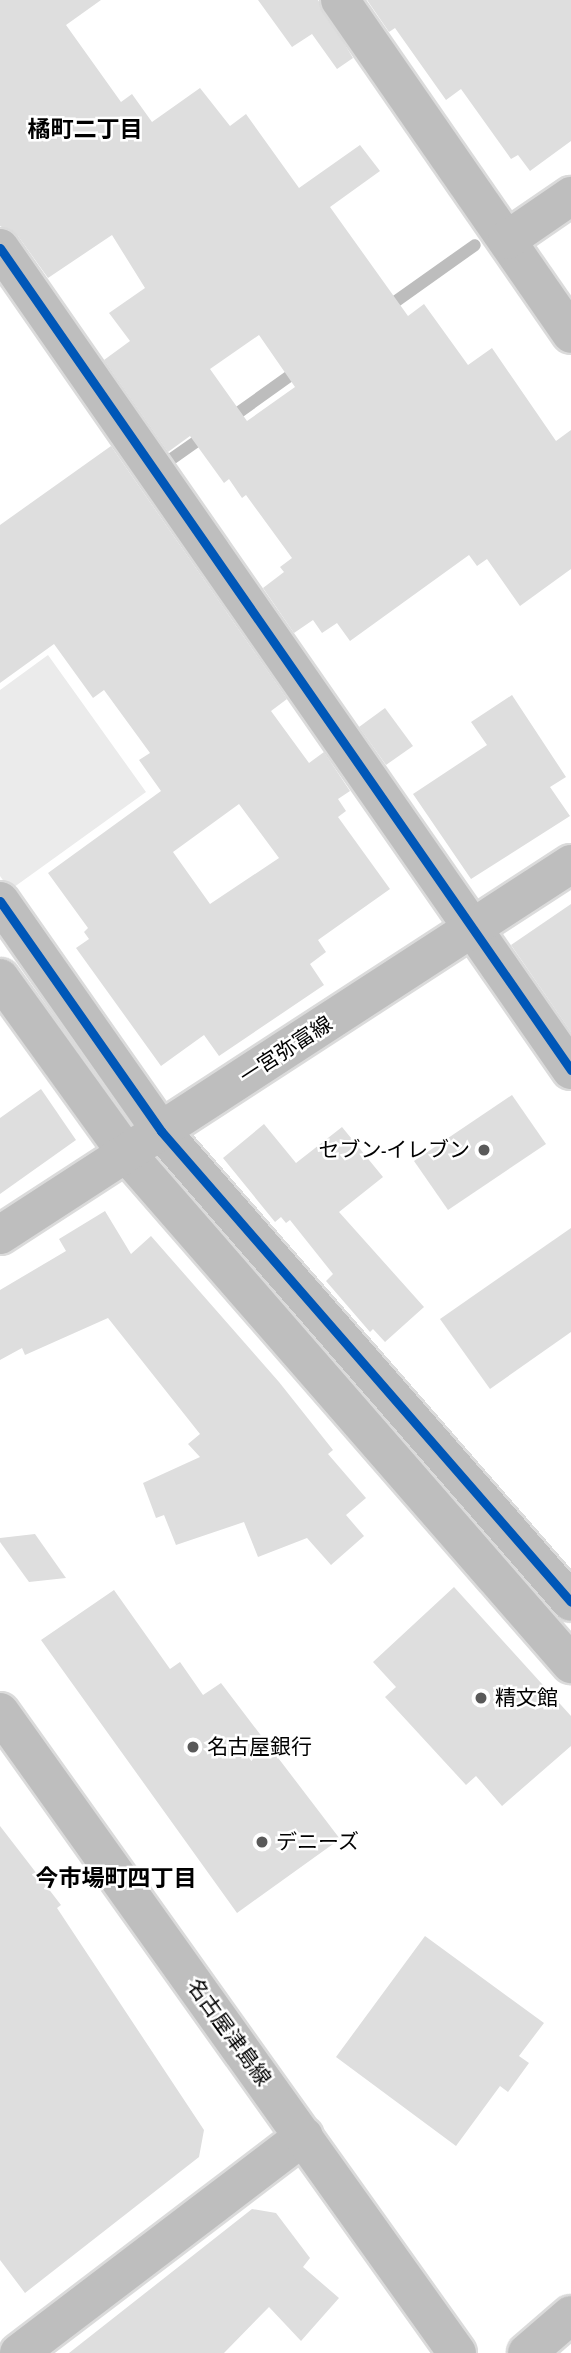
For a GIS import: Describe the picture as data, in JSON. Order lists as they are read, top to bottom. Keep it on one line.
{"streets":{"street":["一宮弥富線","名古屋津島線"]},"districts":["橘町二丁目","今市場町四丁目"],"places":["セブン-イレブン","精文館","名古屋銀行","デニーズ"]}
